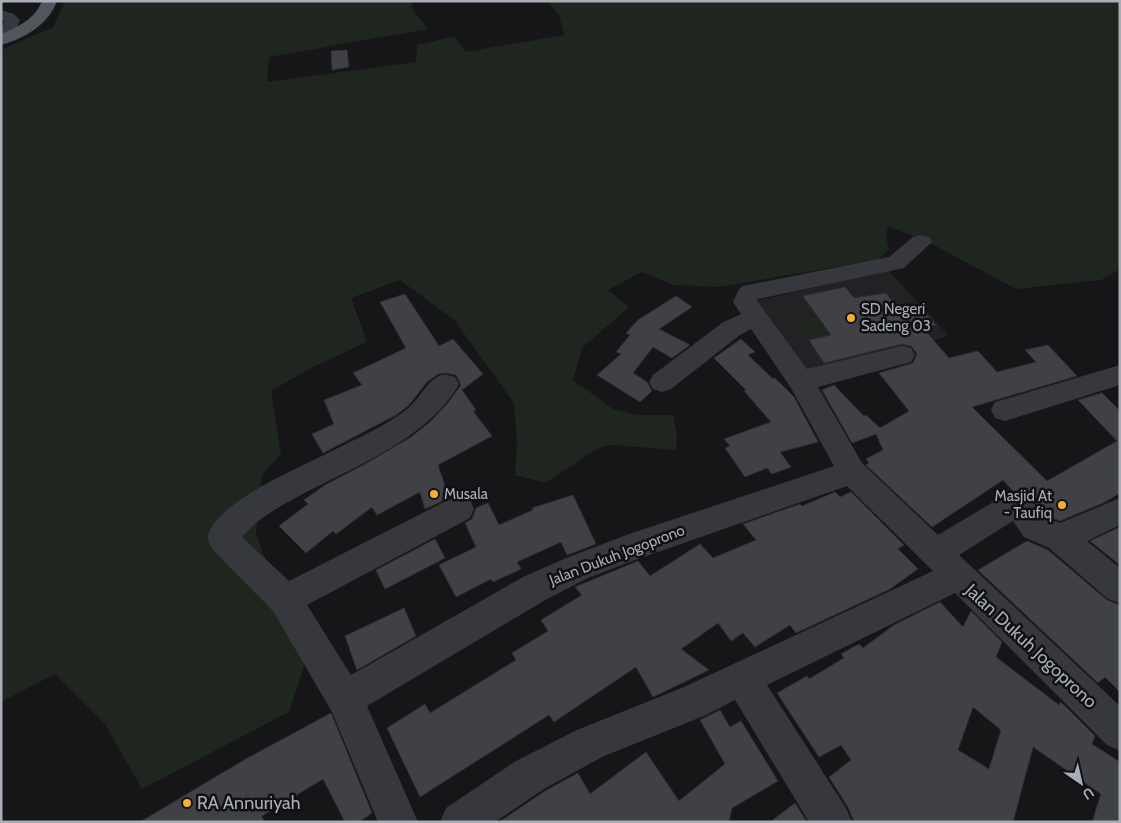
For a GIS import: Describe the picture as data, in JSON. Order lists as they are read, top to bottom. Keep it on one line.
{"streets":{"street":["Jalan Dukuh Jogoprono"]},"places":["SD Negeri Sadeng 03","Musala","Masjid At - Taufiq","RA Annuriyah"],"north":"bottom right"}
